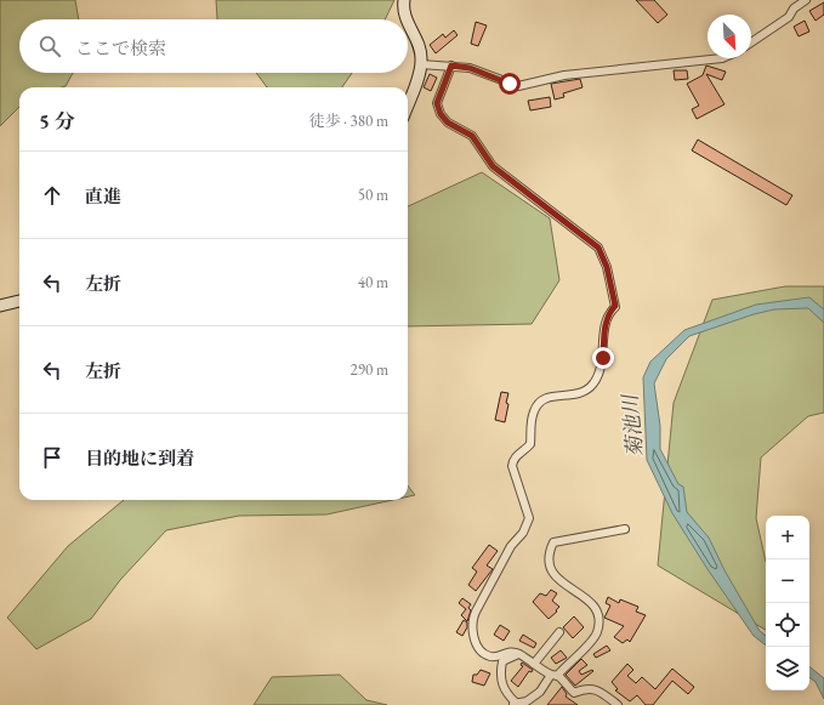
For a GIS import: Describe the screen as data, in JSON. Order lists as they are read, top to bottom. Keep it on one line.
{"water":["菊池川"],"north":"bottom right","page":{"search":"ここで検索","heading":["5 分","徒歩 · 380 m"],"list":[["直進","50 m"],["左折","40 m"],["左折","290 m"],"目的地に到着"],"map_buttons":["+","−"]}}
